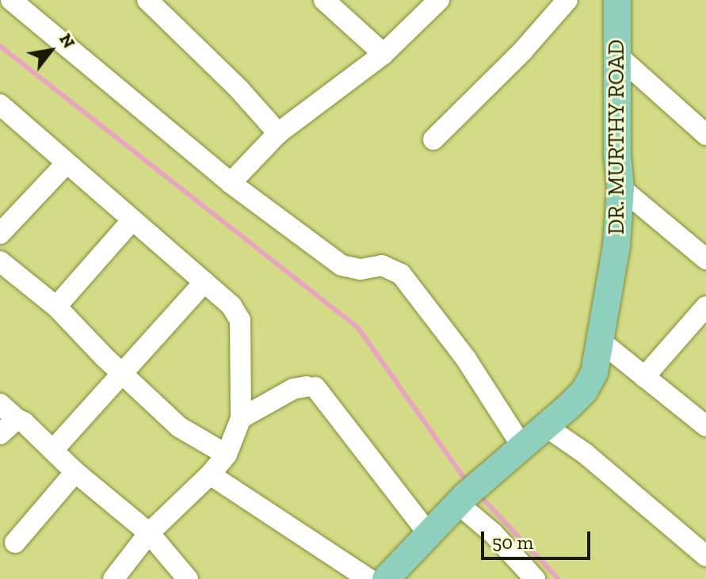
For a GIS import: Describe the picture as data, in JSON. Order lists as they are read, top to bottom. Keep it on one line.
{"streets":{"main road":["DR. MURTHY ROAD"]},"scale_bar":"50 m","north":"top right"}
